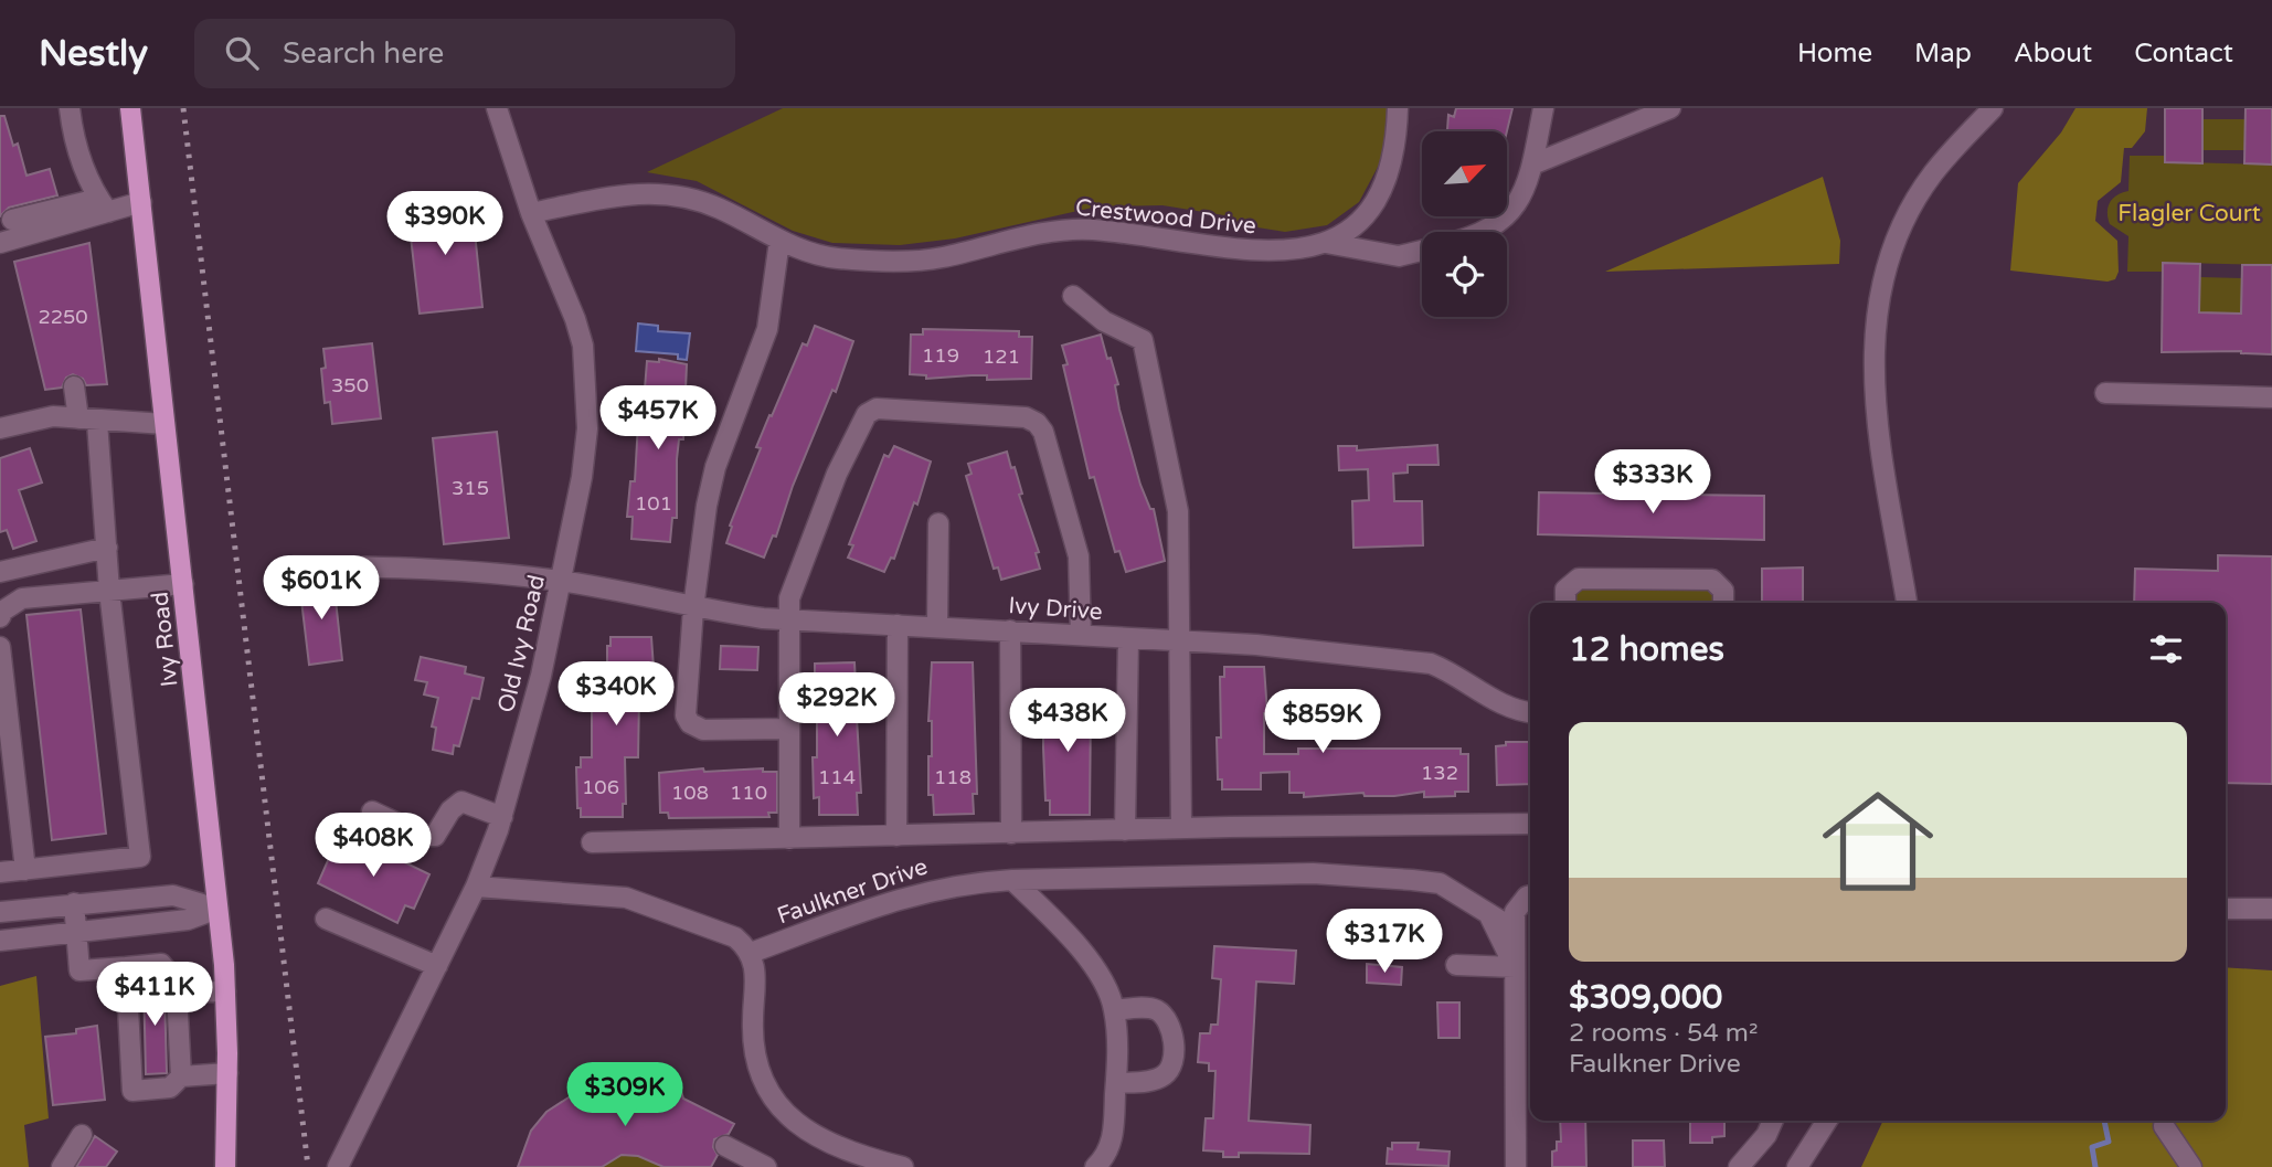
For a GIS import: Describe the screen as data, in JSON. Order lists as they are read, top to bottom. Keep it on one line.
{"streets":{"main road":["Ivy Road"],"street":["Crestwood Drive","Ivy Drive","Old Ivy Road","Faulkner Drive"]},"crossings":[["Crestwood Drive","Old Ivy Road"],["Ivy Drive","Old Ivy Road"]],"parks":["Flagler Court"],"house_numbers":["2250","119","121","350","315","101","132","114","118","106","108","110"],"north":"top right","page":{"header":"Nestly","search":"Search here","nav":["Home","Map","About","Contact"],"price":["$390K","$457K","$333K","$601K","$340K","$292K","$438K","$859K","$408K","$317K","$411K","$309K"],"heading":"12 homes","list":[{"name":"$309,000","note":"2 rooms · 54 m² · Faulkner Drive"}]}}
